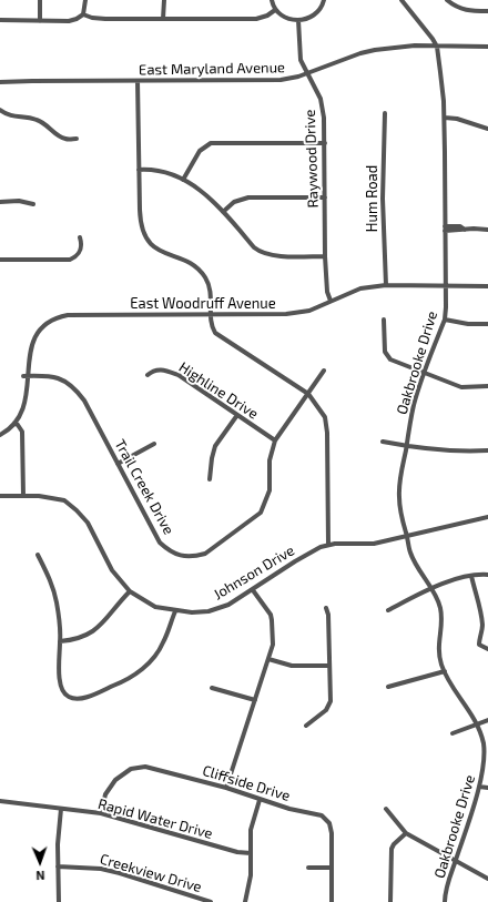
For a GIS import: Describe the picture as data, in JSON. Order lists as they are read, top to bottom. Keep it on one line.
{"streets":{"street":["East Maryland Avenue","Raywood Drive","Hum Road","East Woodruff Avenue","Oakbrooke Drive","Highline Drive","Trail Creek Drive","Johnson Drive","Cliffside Drive","Rapid Water Drive","Creekview Drive"]},"crossings":[["East Maryland Avenue","Raywood Drive"],["East Maryland Avenue","Oakbrooke Drive"],["Raywood Drive","East Woodruff Avenue"],["Hum Road","East Woodruff Avenue"],["East Woodruff Avenue","Oakbrooke Drive"],["Oakbrooke Drive","Johnson Drive"],["Highline Drive","Trail Creek Drive"],["Cliffside Drive","Rapid Water Drive"]],"north":"bottom"}
